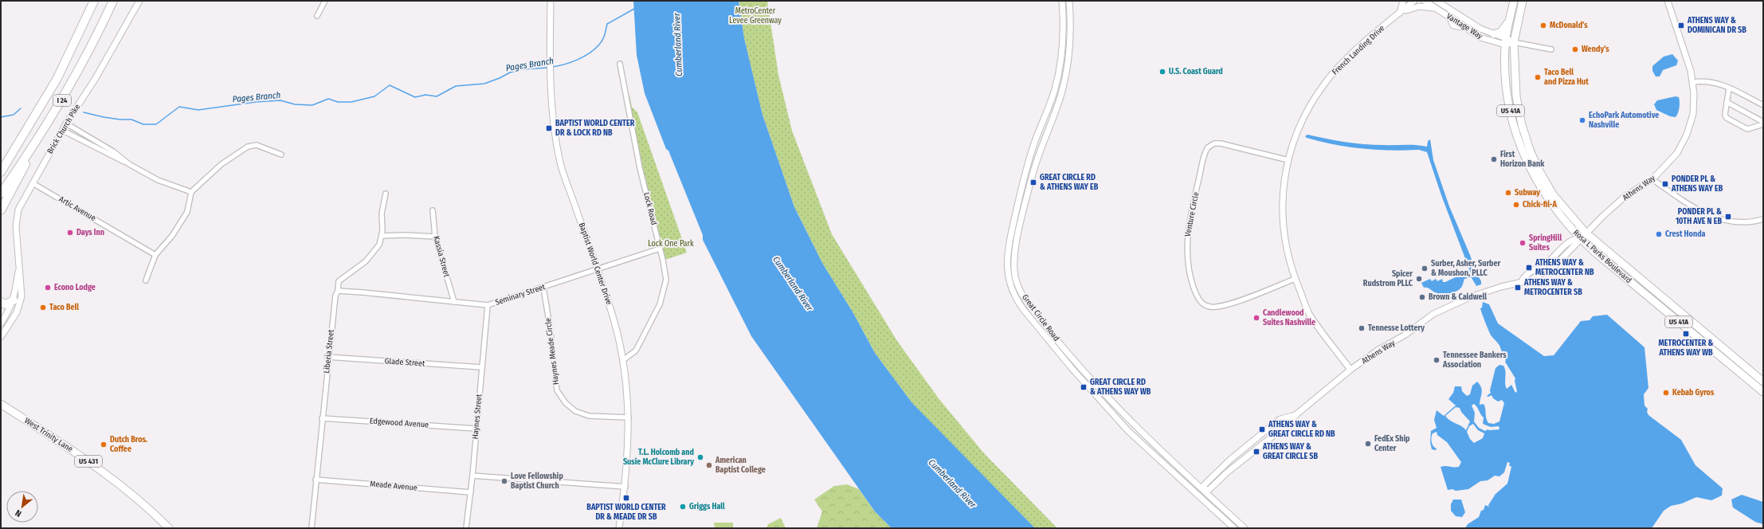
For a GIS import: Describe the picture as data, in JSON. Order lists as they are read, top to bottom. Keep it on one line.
{"streets":{"highway":["I 24"],"main road":["US 41A","Rosa L Parks Boulevard","West Trinity Lane","US 431"],"street":["Vantage Way","French Landing Drive","Brick Church Pike","Athens Way","Artic Avenue","Lock Road","Venture Circle","Kassia Street","Baptist World Center Drive","Seminary Street","Great Circle Road","Liberia Street","Haynes Meade Circle","Glade Street","Haynes Street","Edgewood Avenue","Meade Avenue"]},"crossings":[["Vantage Way","Rosa L Parks Boulevard"],["French Landing Drive","Athens Way"],["French Landing Drive","Venture Circle"],["Brick Church Pike","Artic Avenue"],["Athens Way","Rosa L Parks Boulevard"],["Athens Way","Great Circle Road"],["Lock Road","Baptist World Center Drive"],["Lock Road","Seminary Street"],["Kassia Street","Seminary Street"],["Baptist World Center Drive","Seminary Street"],["Baptist World Center Drive","Haynes Meade Circle"],["Seminary Street","Liberia Street"],["Seminary Street","Haynes Meade Circle"],["Seminary Street","Haynes Street"],["Liberia Street","Glade Street"],["Liberia Street","Edgewood Avenue"],["Liberia Street","Meade Avenue"],["Glade Street","Haynes Street"],["Haynes Street","Edgewood Avenue"],["Haynes Street","Meade Avenue"]],"water":["Cumberland River","Pages Branch"],"parks":["MetroCenter Levee Greenway","Lock One Park"],"places":{"other":["McDonald's","Wendy's","U.S. Coast Guard","Taco Bell and Pizza Hut","EchoPark Automotive Nashville","First Horizon Bank","Subway","Chick-fil-A","Days Inn","Crest Honda","SpringHill Suites","Surber, Asher, Surber & Moushon, PLLC","Spicer Rudstrom PLLC","Econo Lodge","Brown & Caldwell","Taco Bell","Candlewood Suites Nashville","Tennesse Lottery","Tennessee Bankers Association","Kebab Gyros","FedEx Ship Center","Dutch Bros. Coffee","T.L. Holcomb and Susie McClure Library","American Baptist College","Love Fellowship Baptist Church","Griggs Hall"],"transit":["ATHENS WAY & DOMINICAN DR SB","BAPTIST WORLD CENTER DR & LOCK RD NB","GREAT CIRCLE RD & ATHENS WAY EB","PONDER PL & ATHENS WAY EB","PONDER PL & 10TH AVE N EB","ATHENS WAY & METROCENTER NB","ATHENS WAY & METROCENTER SB","METROCENTER & ATHENS WAY WB","GREAT CIRCLE RD & ATHENS WAY WB","ATHENS WAY & GREAT CIRCLE RD NB","ATHENS WAY & GREAT CIRCLE SB","BAPTIST WORLD CENTER DR & MEADE DR SB"]},"north":"bottom left"}
